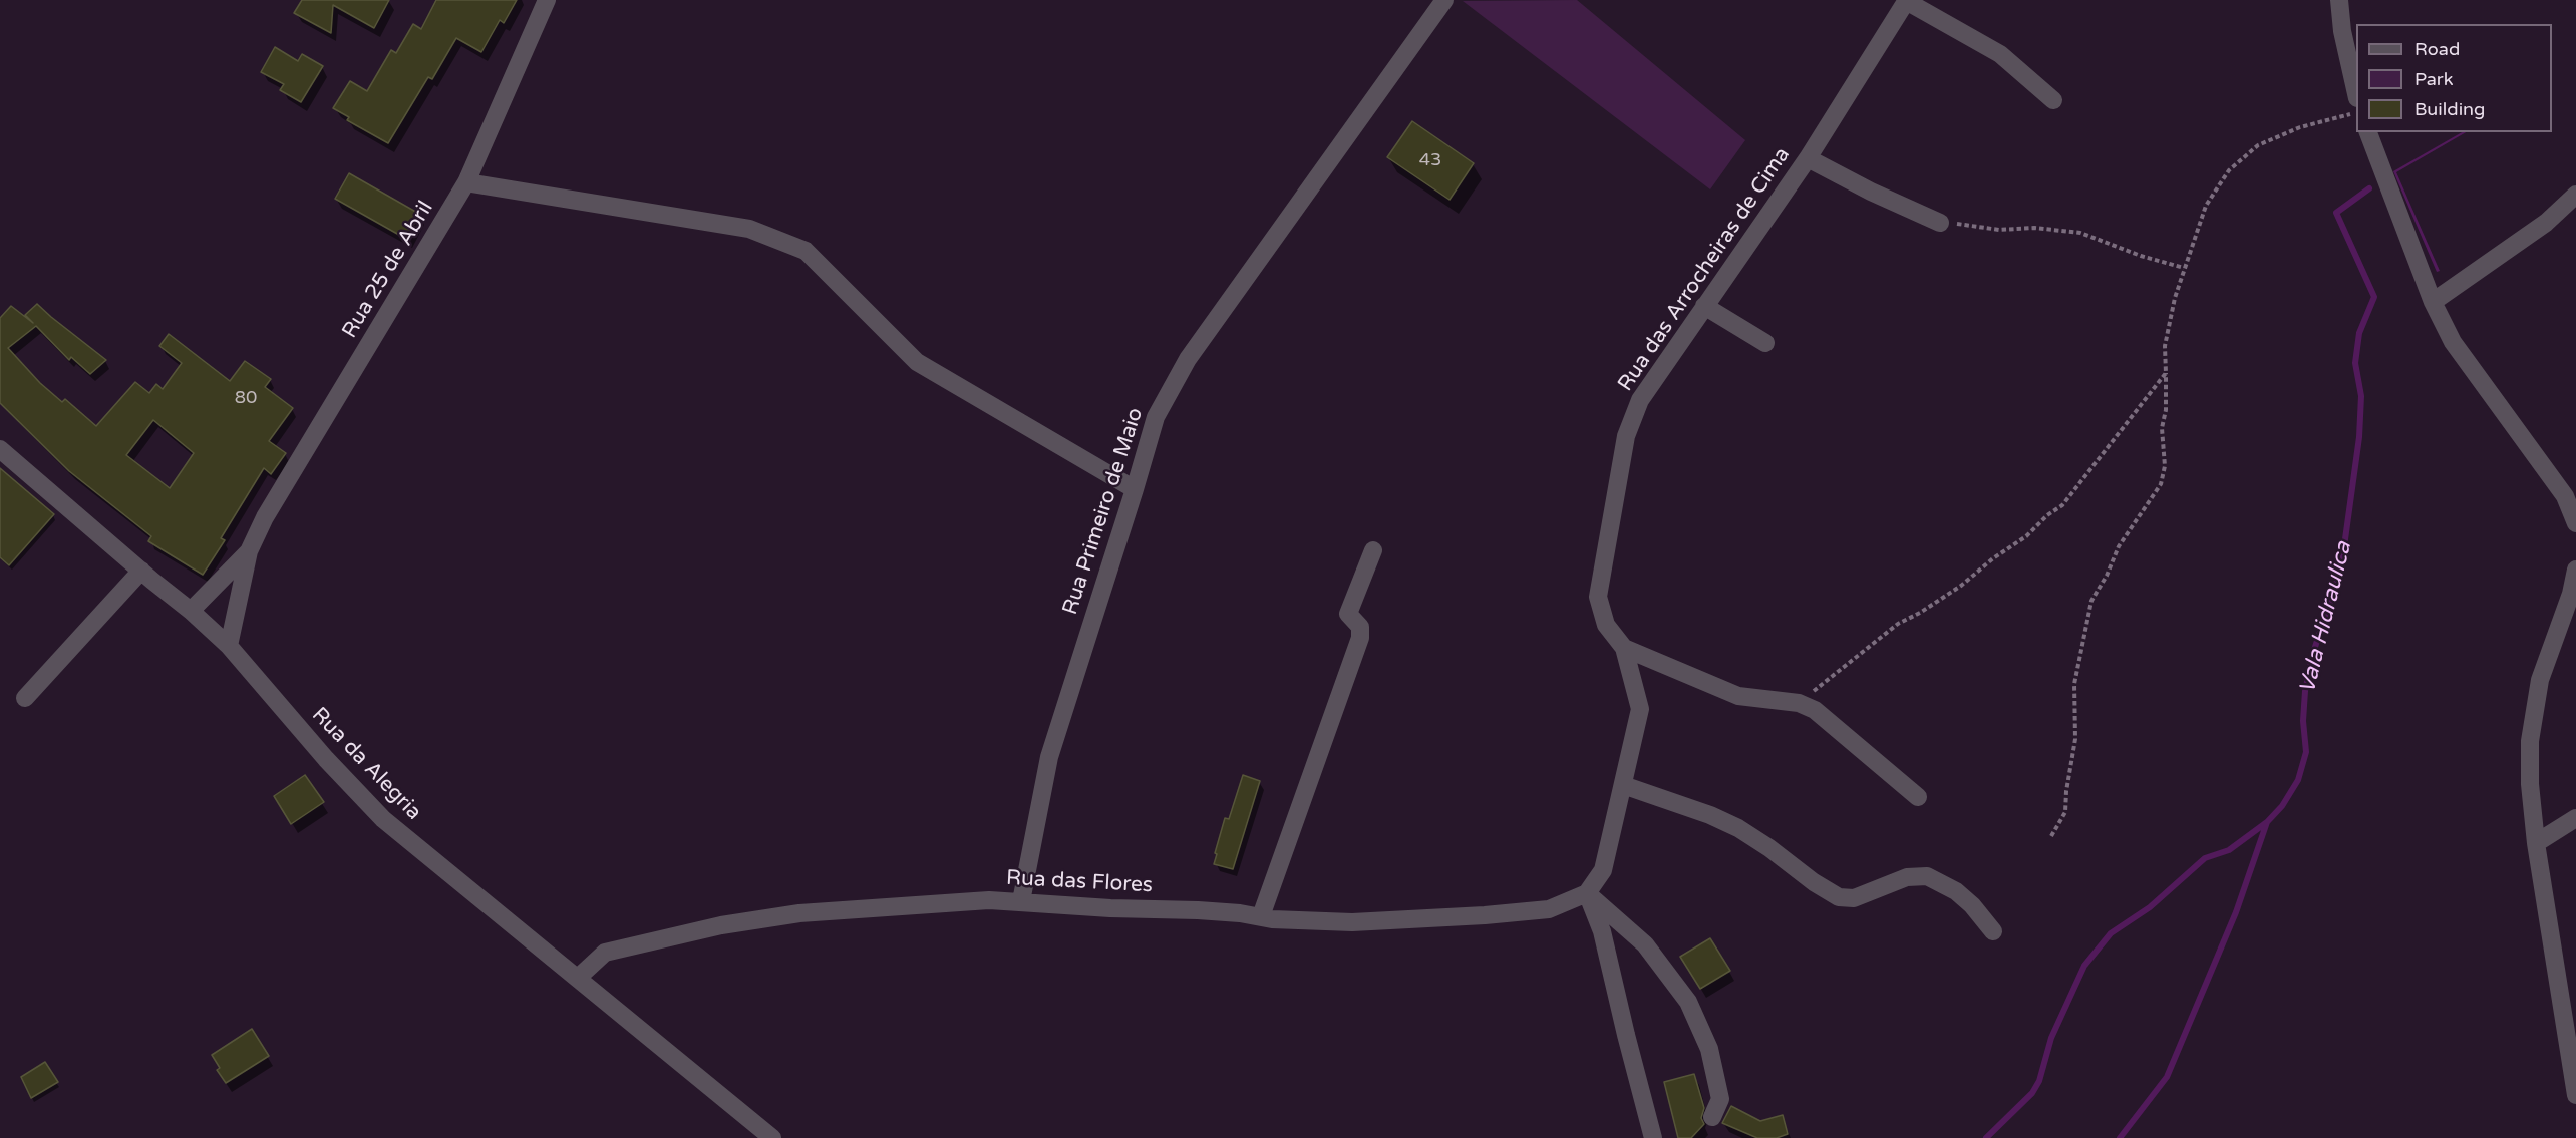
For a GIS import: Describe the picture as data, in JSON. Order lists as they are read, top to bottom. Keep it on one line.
{"streets":{"street":["Rua 25 de Abril","Rua das Arrocheiras de Cima","Rua Primeiro de Maio","Rua da Alegria","Rua das Flores"]},"crossings":[["Rua 25 de Abril","Rua da Alegria"],["Rua das Arrocheiras de Cima","Rua das Flores"],["Rua Primeiro de Maio","Rua das Flores"],["Rua da Alegria","Rua das Flores"]],"water":["Vala Hidraulica"],"house_numbers":["43","80"],"legend":["Road","Park","Building"]}
